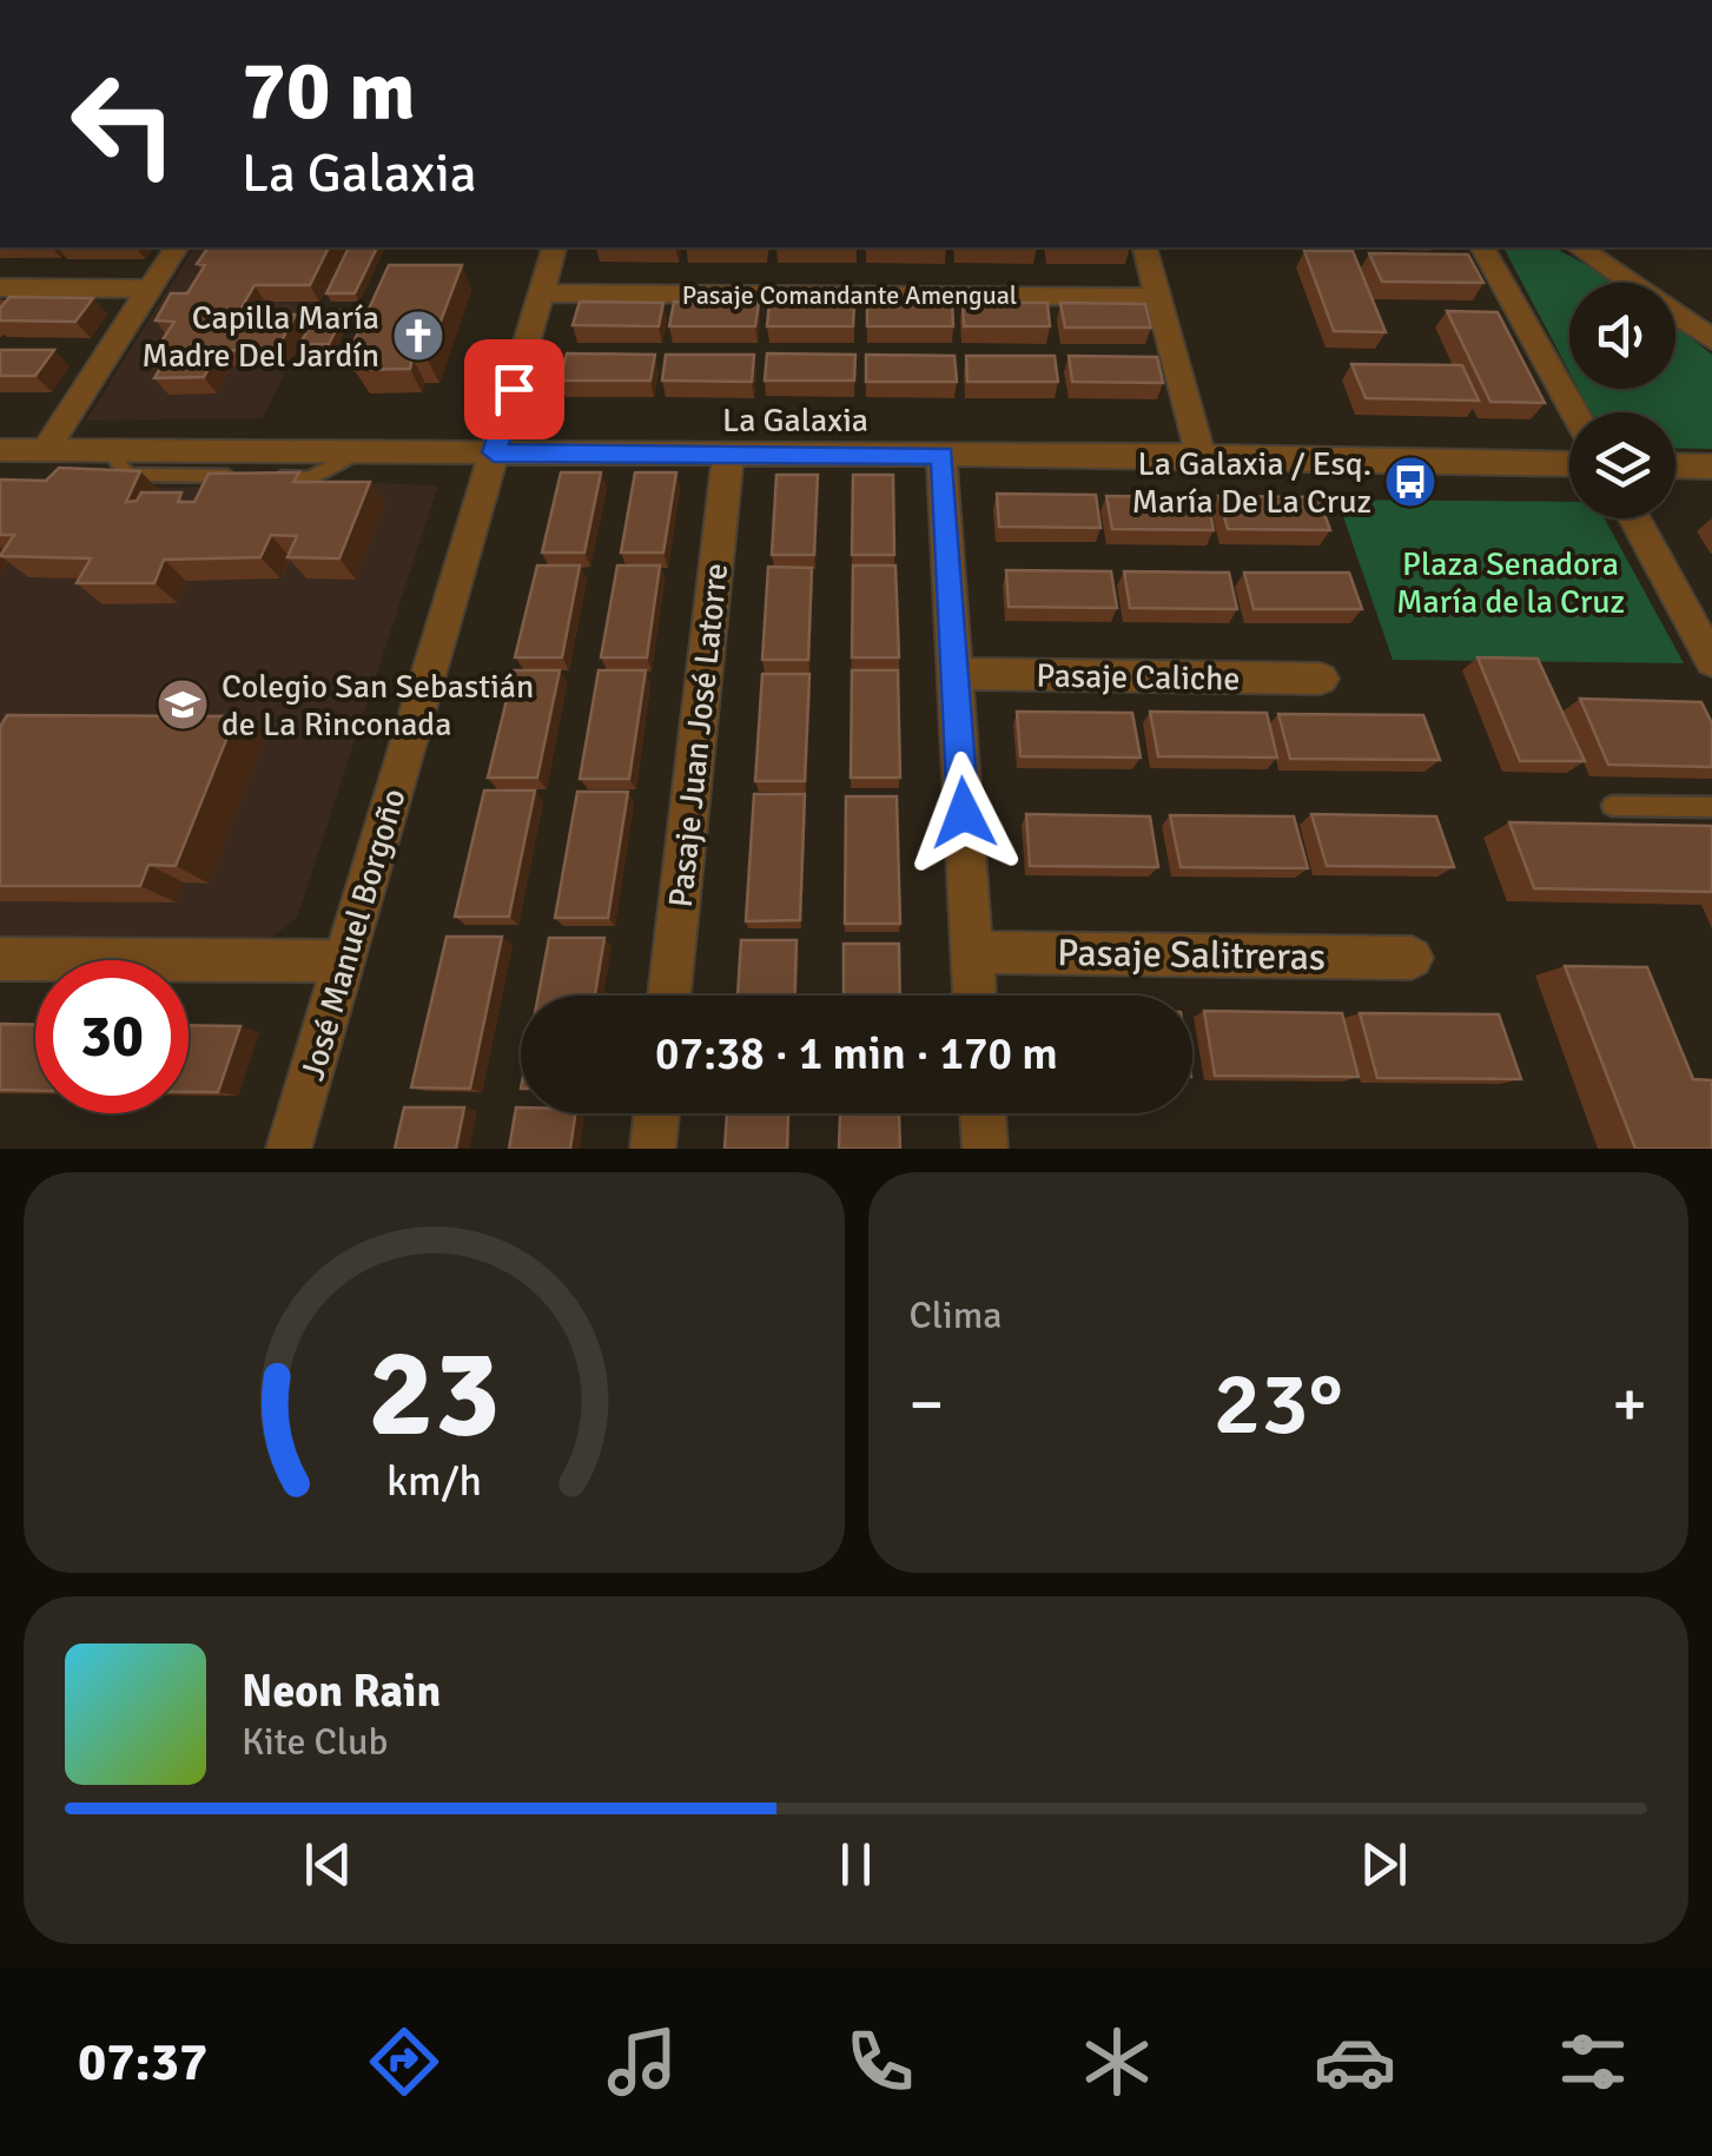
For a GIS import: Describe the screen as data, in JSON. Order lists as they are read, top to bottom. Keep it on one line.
{"streets":{"street":["Pasaje Comandante Amengual","La Galaxia","Pasaje Caliche","Pasaje Juan José Latorre","José Manuel Borgoño","Pasaje Salitreras"]},"crossings":[["Pasaje Comandante Amengual","José Manuel Borgoño"],["La Galaxia","Pasaje Juan José Latorre"],["La Galaxia","José Manuel Borgoño"]],"parks":["Plaza Senadora María de la Cruz"],"places":{"church":["Capilla María Madre Del Jardín"],"bus stop":["La Galaxia / Esq. María De La Cruz"],"school or university":["Colegio San Sebastián de La Rinconada"]},"page":{"turn":["70 m","La Galaxia"],"limit":"30","trip":"07:38 · 1 min · 170 m","tile":"Clima","heat":["−","23°","+"],"song":["Neon Rain","Kite Club"],"tabs":"07:37","gauge":["23","km/h"]}}
